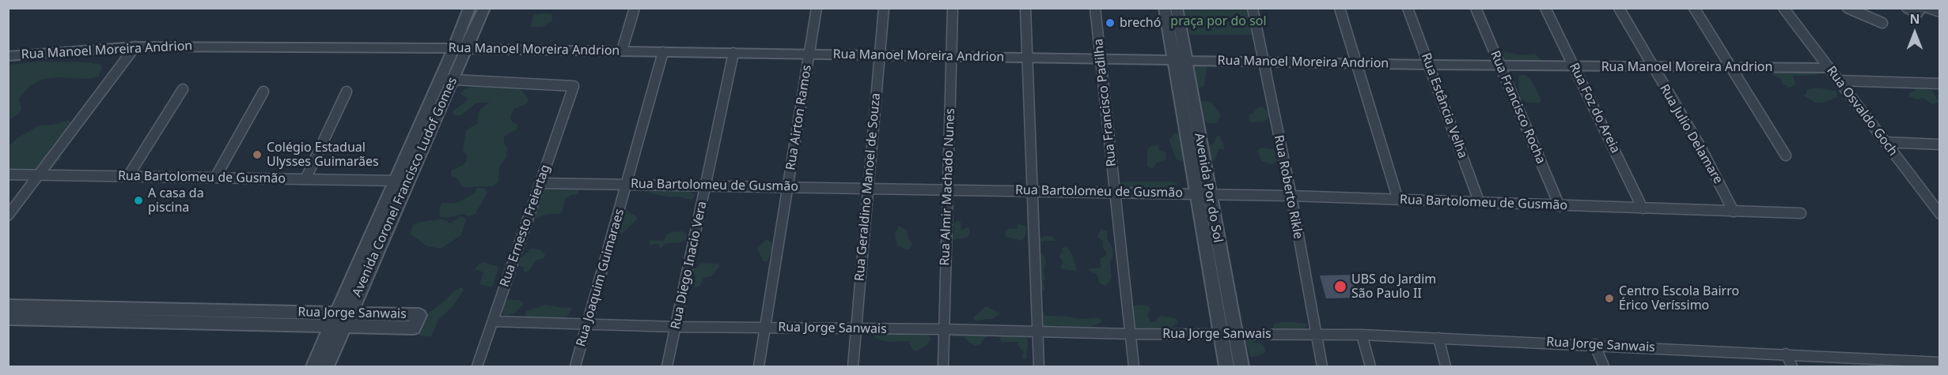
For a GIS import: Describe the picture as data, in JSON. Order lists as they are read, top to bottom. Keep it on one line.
{"streets":{"street":["Rua Manoel Moreira Andrion","Rua Francisco Padilha","Rua Estância Velha","Rua Francisco Rocha","Rua Foz do Areia","Rua Osvaldo Goch","Rua Airton Ramos","Rua Julio Delamare","Rua Bartolomeu de Gusmão","Avenida Coronel Francisco Ludof Gomes","Rua Geraldino Manoel de Souza","Rua Almir Machado Nunes","Rua Roberto Rikle","Avenida Por do Sol","Rua Ernesto Freiertag","Rua Diego Inacio Vera","Rua Joaquim Guimaraes","Rua Jorge Sanwais"]},"crossings":[["Rua Manoel Moreira Andrion","Rua Francisco Padilha"],["Rua Manoel Moreira Andrion","Rua Estância Velha"],["Rua Manoel Moreira Andrion","Rua Francisco Rocha"],["Rua Manoel Moreira Andrion","Rua Foz do Areia"],["Rua Manoel Moreira Andrion","Rua Osvaldo Goch"],["Rua Manoel Moreira Andrion","Rua Airton Ramos"],["Rua Manoel Moreira Andrion","Rua Julio Delamare"],["Rua Manoel Moreira Andrion","Avenida Coronel Francisco Ludof Gomes"],["Rua Manoel Moreira Andrion","Rua Geraldino Manoel de Souza"],["Rua Manoel Moreira Andrion","Rua Almir Machado Nunes"],["Rua Manoel Moreira Andrion","Rua Roberto Rikle"],["Rua Manoel Moreira Andrion","Avenida Por do Sol"],["Rua Manoel Moreira Andrion","Rua Diego Inacio Vera"],["Rua Manoel Moreira Andrion","Rua Joaquim Guimaraes"],["Rua Francisco Padilha","Rua Bartolomeu de Gusmão"],["Rua Francisco Padilha","Rua Jorge Sanwais"],["Rua Estância Velha","Rua Bartolomeu de Gusmão"],["Rua Francisco Rocha","Rua Bartolomeu de Gusmão"],["Rua Foz do Areia","Rua Bartolomeu de Gusmão"],["Rua Airton Ramos","Rua Bartolomeu de Gusmão"],["Rua Airton Ramos","Rua Jorge Sanwais"],["Rua Julio Delamare","Rua Bartolomeu de Gusmão"],["Rua Bartolomeu de Gusmão","Avenida Coronel Francisco Ludof Gomes"],["Rua Bartolomeu de Gusmão","Rua Geraldino Manoel de Souza"],["Rua Bartolomeu de Gusmão","Rua Almir Machado Nunes"],["Rua Bartolomeu de Gusmão","Rua Roberto Rikle"],["Rua Bartolomeu de Gusmão","Avenida Por do Sol"],["Rua Bartolomeu de Gusmão","Rua Ernesto Freiertag"],["Rua Bartolomeu de Gusmão","Rua Diego Inacio Vera"],["Rua Bartolomeu de Gusmão","Rua Joaquim Guimaraes"],["Avenida Coronel Francisco Ludof Gomes","Rua Ernesto Freiertag"],["Avenida Coronel Francisco Ludof Gomes","Rua Jorge Sanwais"],["Rua Geraldino Manoel de Souza","Rua Jorge Sanwais"],["Rua Almir Machado Nunes","Rua Jorge Sanwais"],["Rua Roberto Rikle","Rua Jorge Sanwais"],["Avenida Por do Sol","Rua Jorge Sanwais"],["Rua Ernesto Freiertag","Rua Jorge Sanwais"],["Rua Diego Inacio Vera","Rua Jorge Sanwais"],["Rua Joaquim Guimaraes","Rua Jorge Sanwais"]],"parks":["praça por do sol"],"places":["brechó","Colégio Estadual Ulysses Guimarães","A casa da piscina","UBS do Jardim São Paulo II","Centro Escola Bairro Érico Veríssimo"],"north":"top"}
